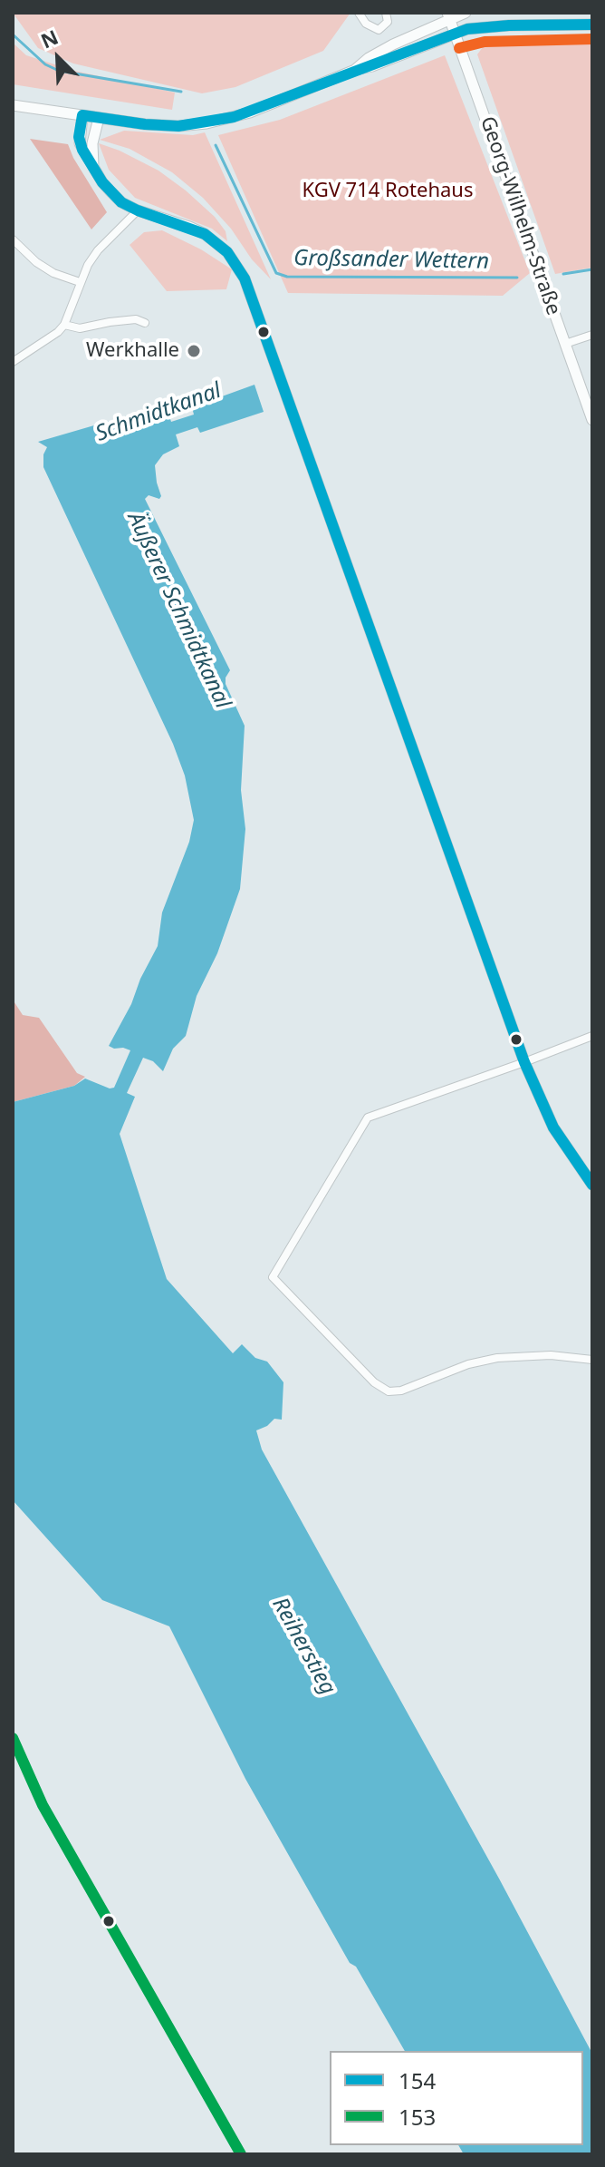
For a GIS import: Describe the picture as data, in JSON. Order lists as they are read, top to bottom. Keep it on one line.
{"streets":{"main road":["Georg-Wilhelm-Straße"]},"water":["Großsander Wettern","Schmidtkanal","Äußerer Schmidtkanal","Reiherstieg"],"parks":["KGV 714 Rotehaus"],"places":["Werkhalle"],"lines":["transit line 154","transit line 153"],"legend":["154","153"],"north":"top left"}
